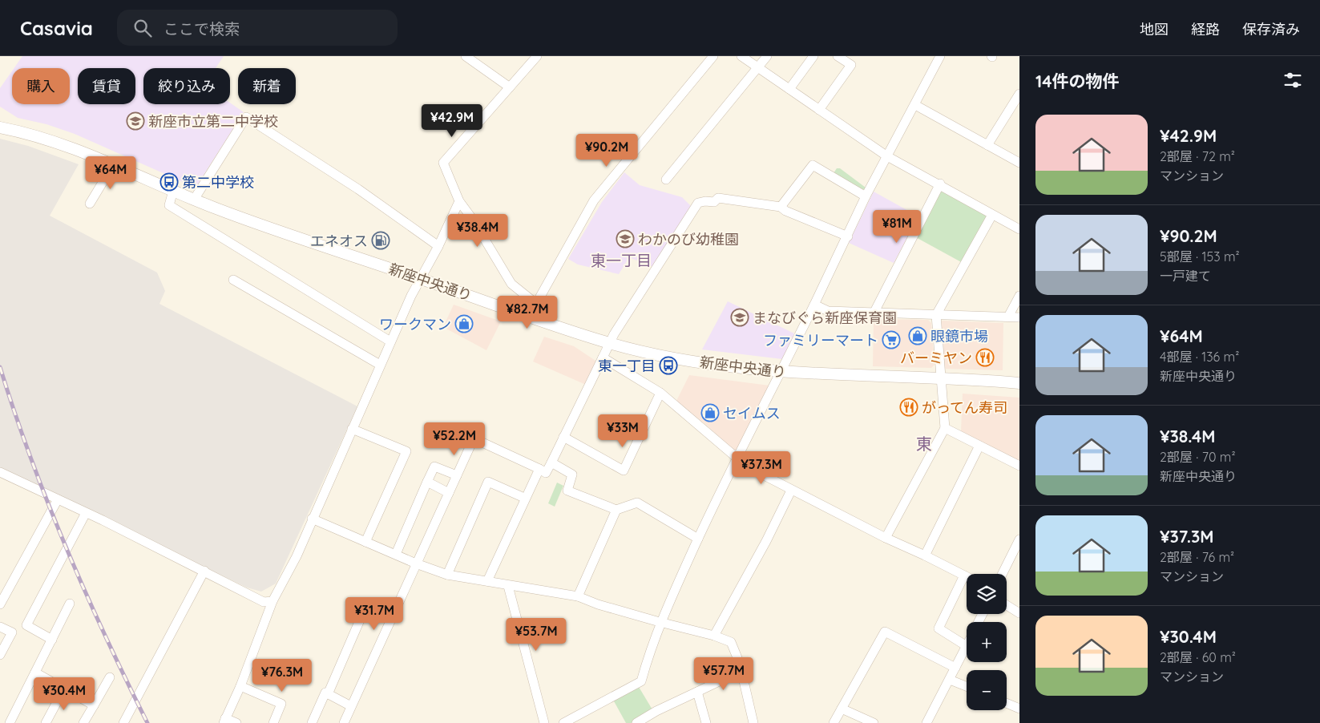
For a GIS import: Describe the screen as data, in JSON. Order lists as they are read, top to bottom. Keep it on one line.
{"streets":{"street":["新座中央通り"]},"districts":["東一丁目","東"],"places":{"school or university":["新座市立第二中学校","わかのび幼稚園","まなびぐら新座保育園"],"bus stop":["第二中学校","東一丁目"],"fuel station":["エネオス"],"shop":["ワークマン","眼鏡市場","セイムス"],"supermarket":["ファミリーマート"],"restaurant":["バーミヤン","がってん寿司"]},"page":{"header":"Casavia","search":"ここで検索","nav":["地図","経路","保存済み"],"heading":"14件の物件","chip":["購入","賃貸","絞り込み","新着"],"price":["¥42.9M","¥90.2M","¥64M","¥81M","¥38.4M","¥82.7M","¥33M","¥52.2M","¥37.3M","¥31.7M","¥53.7M","¥57.7M","¥76.3M","¥30.4M"],"list":[{"name":"¥42.9M","note":"2部屋 · 72 m² · マンション"},{"name":"¥90.2M","note":"5部屋 · 153 m² · 一戸建て"},{"name":"¥64M","note":"4部屋 · 136 m² · 新座中央通り"},{"name":"¥38.4M","note":"2部屋 · 70 m² · 新座中央通り"},{"name":"¥37.3M","note":"2部屋 · 76 m² · マンション"},{"name":"¥30.4M","note":"2部屋 · 60 m² · マンション"}],"map_buttons":["+","−"]}}
